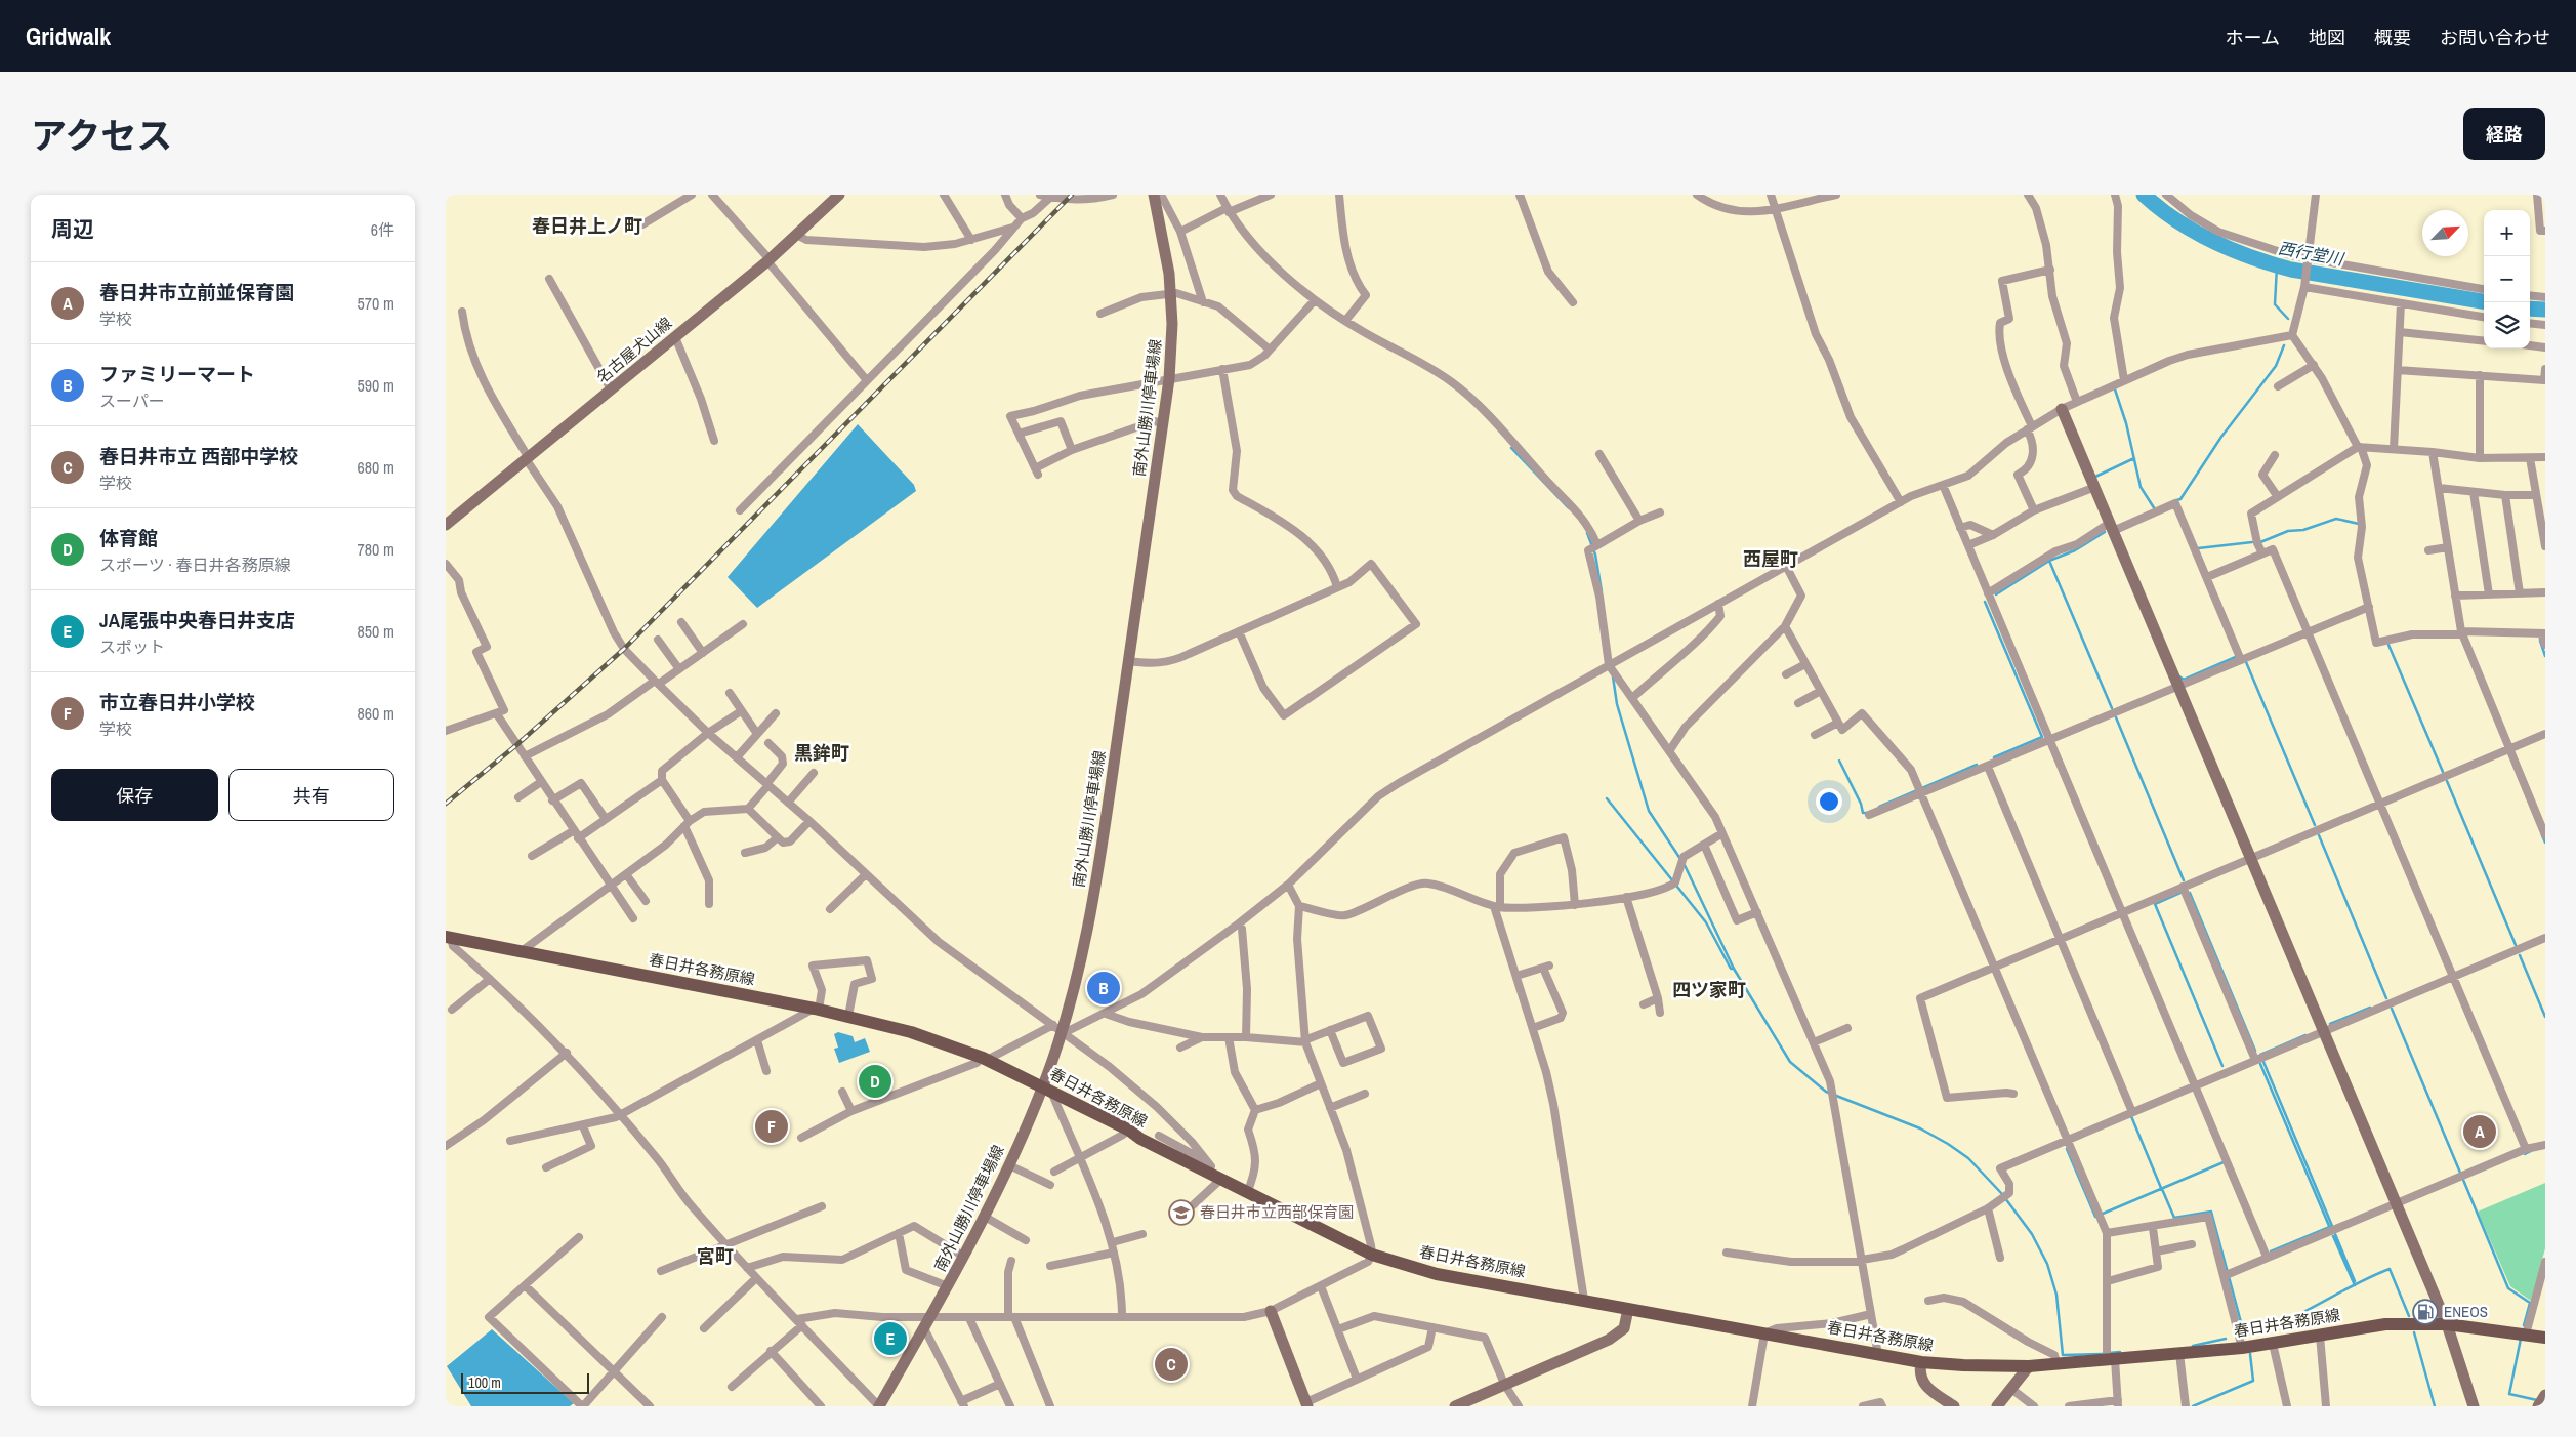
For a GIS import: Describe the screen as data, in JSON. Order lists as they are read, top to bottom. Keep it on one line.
{"streets":{"main road":["名古屋犬山線","南外山勝川停車場線","春日井各務原線"]},"crossings":[["南外山勝川停車場線","春日井各務原線"]],"districts":["春日井上ノ町","西屋町","黒鉾町","四ツ家町","宮町"],"water":["西行堂川"],"places":{"school or university":["春日井市立西部保育園"],"fuel station":["ENEOS"]},"scale_bar":"100 m","north":"top right","page":{"header":"Gridwalk","nav":["ホーム","地図","概要","お問い合わせ"],"title":"アクセス","buttons":["経路",["保存","共有"]],"heading":["周辺","6件"],"map_buttons":["+","−"],"list":[{"mark":"A","name":"春日井市立前並保育園","note":"学校","value":"570 m"},{"mark":"B","name":"ファミリーマート","note":"スーパー","value":"590 m"},{"mark":"C","name":"春日井市立 西部中学校","note":"学校","value":"680 m"},{"mark":"D","name":"体育館","note":"スポーツ · 春日井各務原線","value":"780 m"},{"mark":"E","name":"JA尾張中央春日井支店","note":"スポット","value":"850 m"},{"mark":"F","name":"市立春日井小学校","note":"学校","value":"860 m"}],"pins":["B","D","F","A","E","C"],"scale":"100 m"}}
